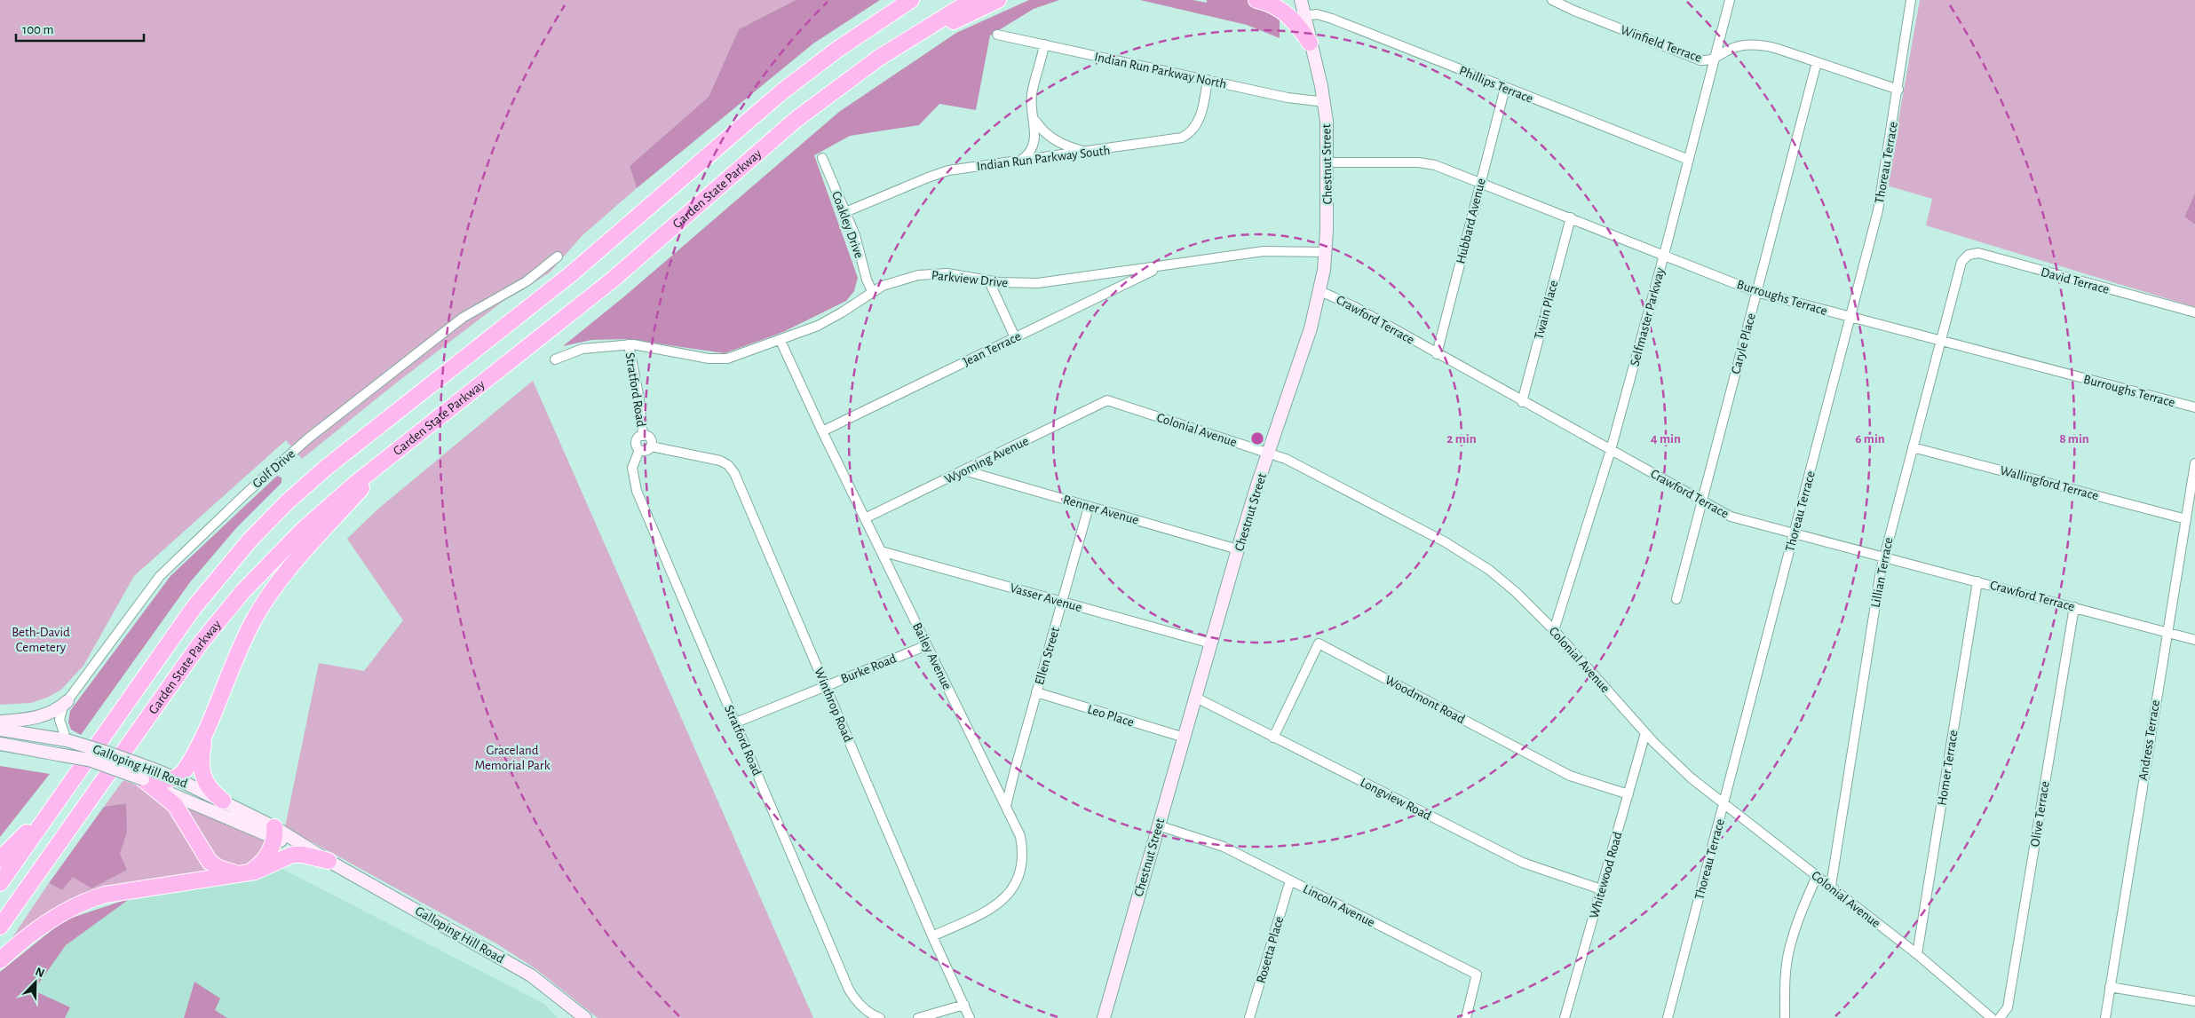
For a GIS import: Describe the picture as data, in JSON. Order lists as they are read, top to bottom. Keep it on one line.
{"streets":{"highway":["Garden State Parkway"],"main road":["Chestnut Street","Galloping Hill Road"],"street":["Winfield Terrace","Indian Run Parkway North","Phillips Terrace","Indian Run Parkway South","Thoreau Terrace","Hubbard Avenue","Coakley Drive","Parkview Drive","David Terrace","Burroughs Terrace","Twain Place","Selfmaster Parkway","Crawford Terrace","Caryle Place","Jean Terrace","Stratford Road","Colonial Avenue","Wyoming Avenue","Golf Drive","Wallingford Terrace","Renner Avenue","Lillian Terrace","Vasser Avenue","Bailey Avenue","Ellen Street","Burke Road","Woodmont Road","Winthrop Road","Leo Place","Andress Terrace","Homer Terrace","Longview Road","Olive Terrace","Whitewood Road","Lincoln Avenue","Rosetta Place"]},"crossings":[["Winfield Terrace","Thoreau Terrace"],["Winfield Terrace","Selfmaster Parkway"],["Winfield Terrace","Caryle Place"],["Indian Run Parkway North","Indian Run Parkway South"],["Indian Run Parkway North","Chestnut Street"],["Phillips Terrace","Chestnut Street"],["Phillips Terrace","Hubbard Avenue"],["Phillips Terrace","Selfmaster Parkway"],["Indian Run Parkway South","Coakley Drive"],["Thoreau Terrace","Burroughs Terrace"],["Thoreau Terrace","Crawford Terrace"],["Thoreau Terrace","Colonial Avenue"],["Chestnut Street","Parkview Drive"],["Chestnut Street","Burroughs Terrace"],["Chestnut Street","Crawford Terrace"],["Chestnut Street","Colonial Avenue"],["Chestnut Street","Renner Avenue"],["Chestnut Street","Vasser Avenue"],["Chestnut Street","Leo Place"],["Chestnut Street","Longview Road"],["Chestnut Street","Lincoln Avenue"],["Hubbard Avenue","Burroughs Terrace"],["Hubbard Avenue","Crawford Terrace"],["Coakley Drive","Parkview Drive"],["Parkview Drive","Jean Terrace"],["Parkview Drive","Stratford Road"],["Parkview Drive","Bailey Avenue"],["David Terrace","Lillian Terrace"],["Burroughs Terrace","Twain Place"],["Burroughs Terrace","Selfmaster Parkway"],["Burroughs Terrace","Caryle Place"],["Burroughs Terrace","Lillian Terrace"],["Twain Place","Crawford Terrace"],["Selfmaster Parkway","Crawford Terrace"],["Selfmaster Parkway","Colonial Avenue"],["Crawford Terrace","Caryle Place"],["Crawford Terrace","Lillian Terrace"],["Crawford Terrace","Andress Terrace"],["Crawford Terrace","Homer Terrace"],["Crawford Terrace","Olive Terrace"],["Jean Terrace","Bailey Avenue"],["Stratford Road","Burke Road"],["Stratford Road","Winthrop Road"],["Colonial Avenue","Wyoming Avenue"],["Colonial Avenue","Lillian Terrace"],["Colonial Avenue","Homer Terrace"],["Colonial Avenue","Whitewood Road"],["Wyoming Avenue","Renner Avenue"],["Wyoming Avenue","Bailey Avenue"],["Golf Drive","Galloping Hill Road"],["Wallingford Terrace","Lillian Terrace"],["Wallingford Terrace","Andress Terrace"],["Renner Avenue","Ellen Street"],["Vasser Avenue","Bailey Avenue"],["Vasser Avenue","Ellen Street"],["Bailey Avenue","Ellen Street"],["Bailey Avenue","Burke Road"],["Bailey Avenue","Winthrop Road"],["Ellen Street","Leo Place"],["Burke Road","Winthrop Road"],["Woodmont Road","Longview Road"],["Woodmont Road","Whitewood Road"],["Longview Road","Whitewood Road"],["Lincoln Avenue","Rosetta Place"]],"parks":["Beth-David Cemetery","Graceland Memorial Park"],"scale_bar":"100 m","north":"top right","rings":["2 min","4 min","6 min","8 min"]}
